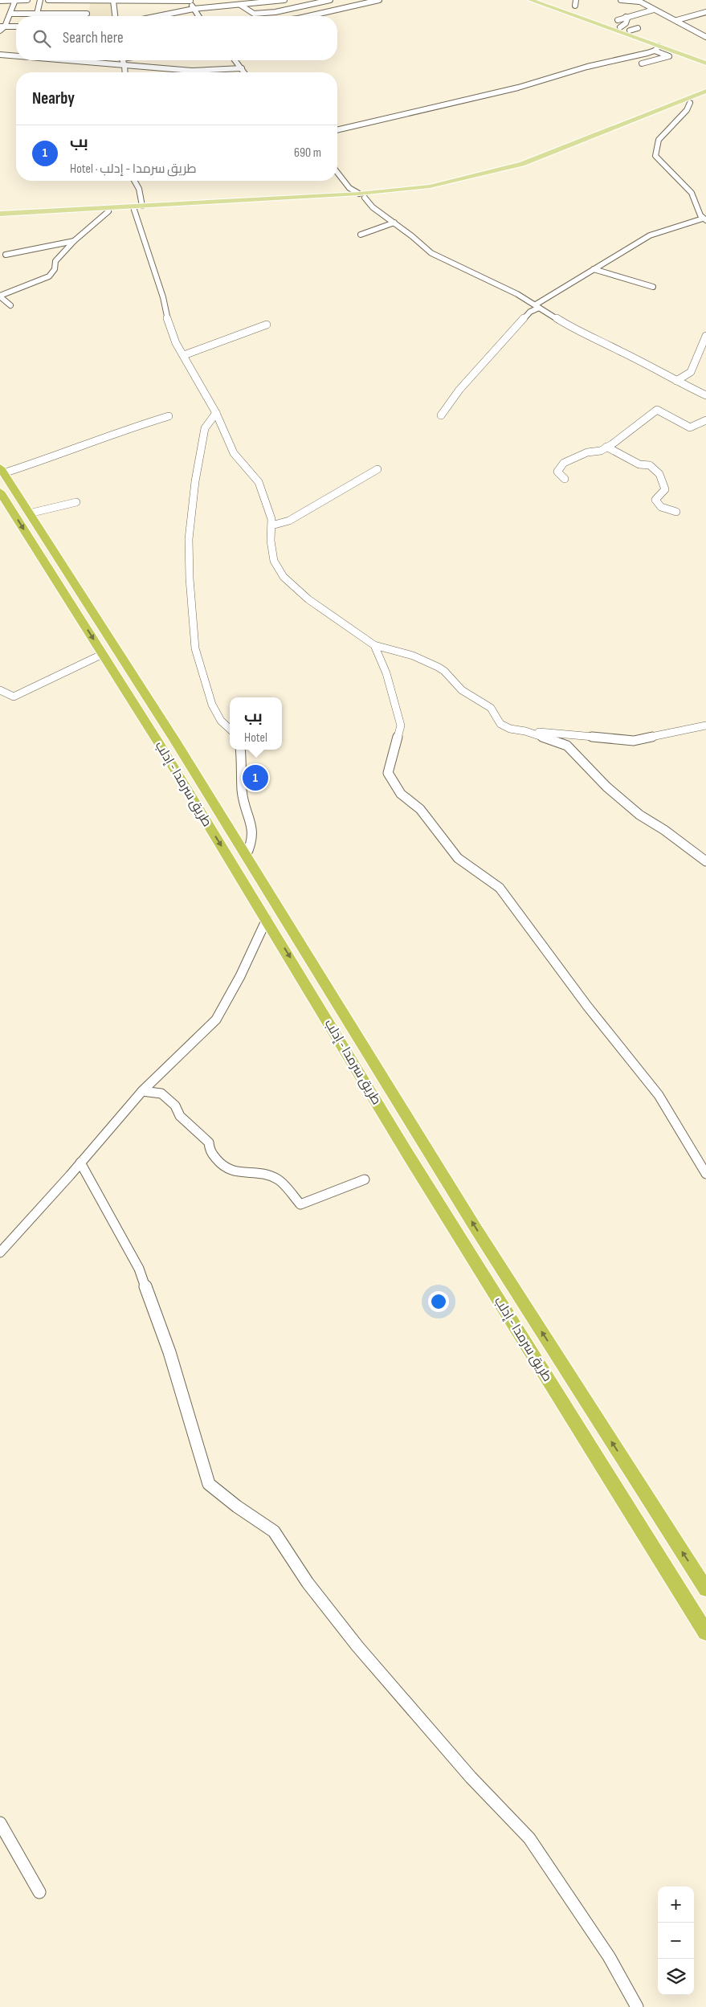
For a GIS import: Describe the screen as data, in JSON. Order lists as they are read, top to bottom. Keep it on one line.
{"streets":{"highway":["طريق سرمدا - إدلب"]},"page":{"search":"Search here","heading":"Nearby","list":[{"mark":"1","name":"بب","note":"Hotel · طريق سرمدا - إدلب","value":"690 m"}],"popup":["بب","Hotel"],"pins":"1","map_buttons":["+","−"]}}
